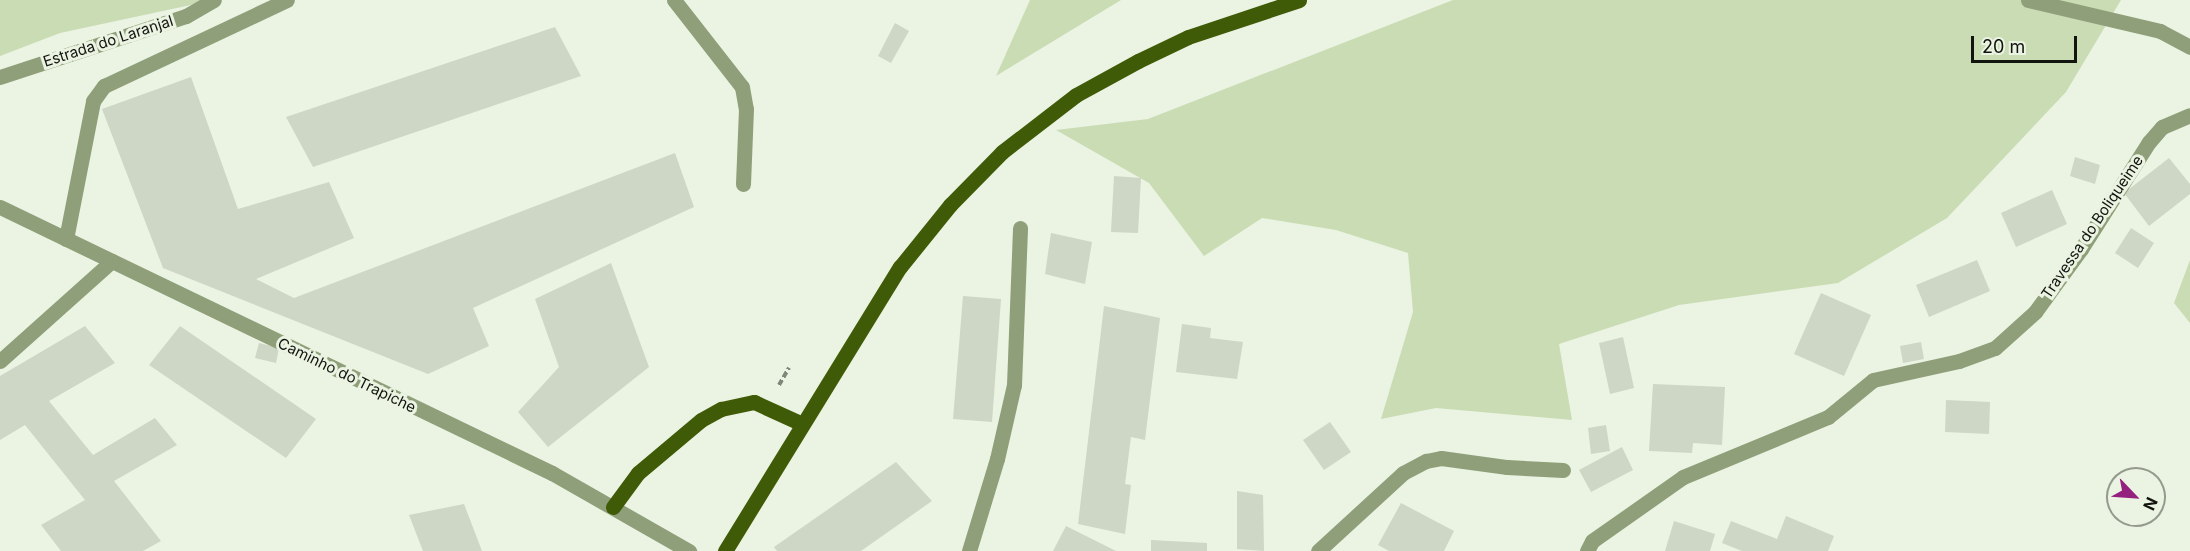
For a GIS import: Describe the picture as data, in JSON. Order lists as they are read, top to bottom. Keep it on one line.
{"streets":{"street":["Estrada do Laranjal","Travessa do Boliqueime","Caminho do Trapiche"]},"scale_bar":"20 m","north":"bottom right"}
